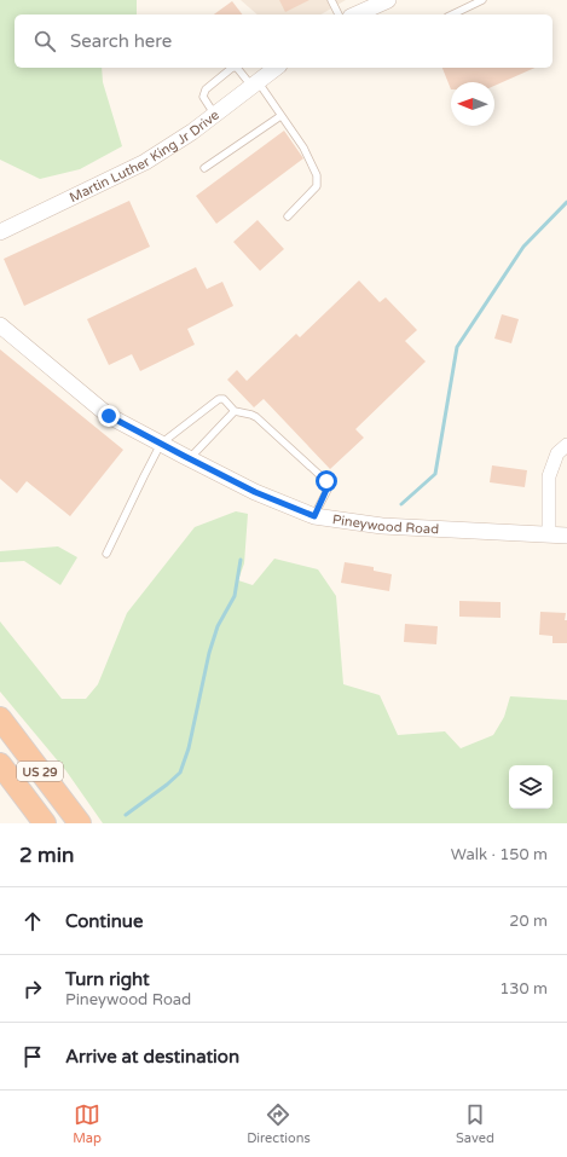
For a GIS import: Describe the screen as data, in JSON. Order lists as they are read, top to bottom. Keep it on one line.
{"streets":{"highway":["US 29"],"street":["Martin Luther King Jr Drive","Pineywood Road"]},"north":"left","page":{"search":"Search here","heading":["2 min","Walk · 150 m"],"list":[["Continue","20 m"],["Turn right","Pineywood Road","130 m"],"Arrive at destination"],"nav":["Map","Directions","Saved"]}}
